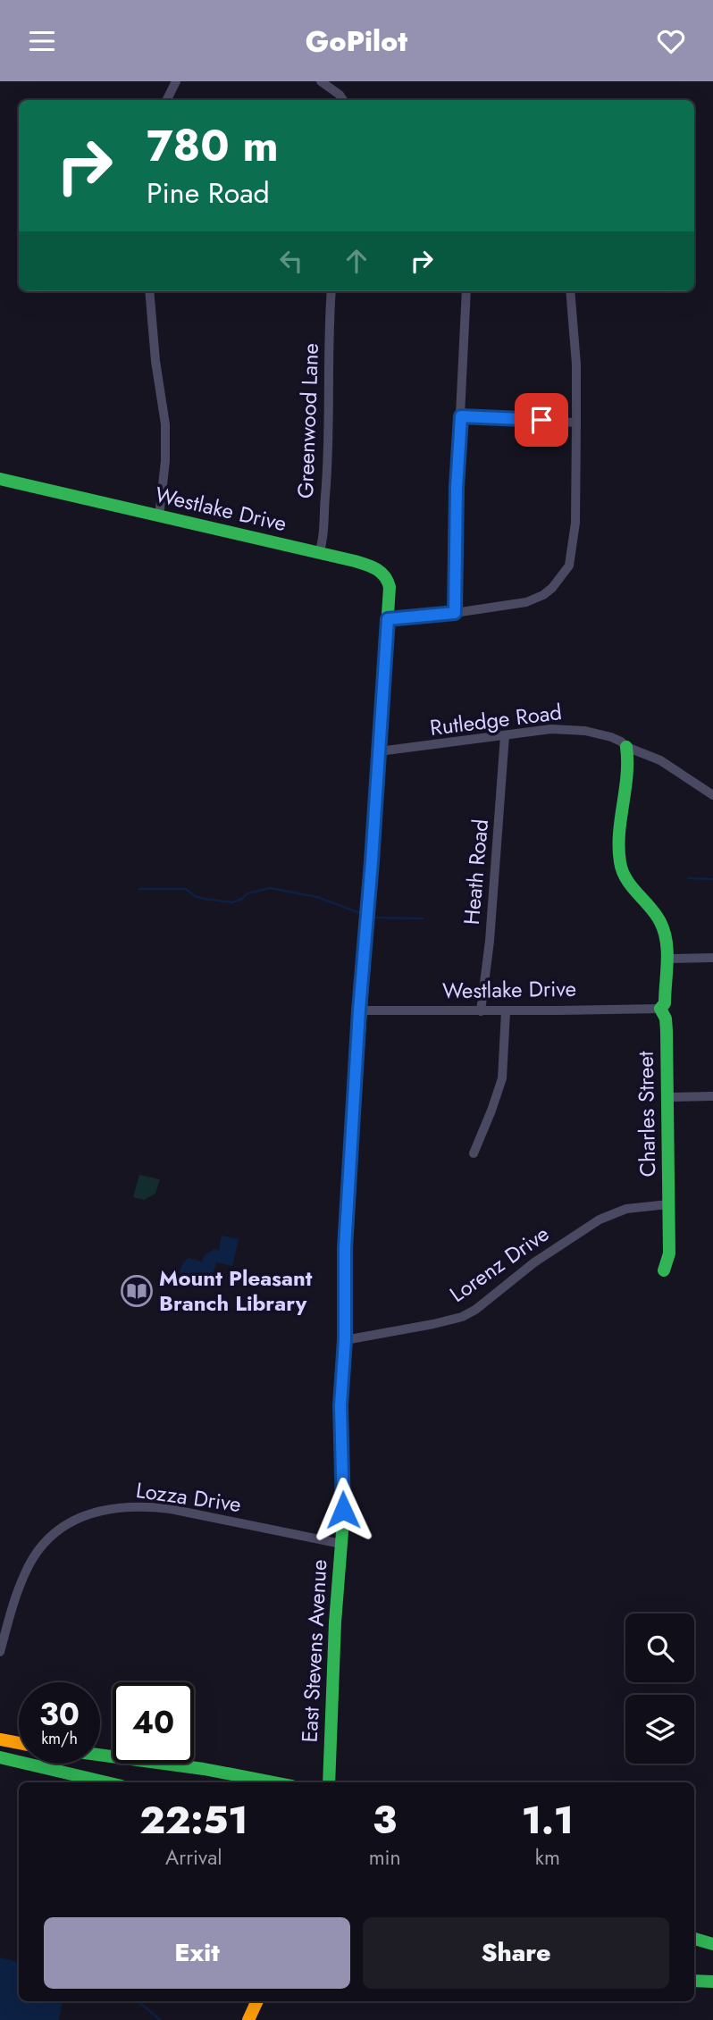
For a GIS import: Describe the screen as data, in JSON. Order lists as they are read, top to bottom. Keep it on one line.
{"streets":{"street":["Greenwood Lane","Westlake Drive","Rutledge Road","Heath Road","Charles Street","Lorenz Drive","Lozza Drive","East Stevens Avenue"]},"crossings":[["Greenwood Lane","Westlake Drive"],["Westlake Drive","Heath Road"],["Westlake Drive","Charles Street"],["Westlake Drive","East Stevens Avenue"],["Rutledge Road","Heath Road"],["Rutledge Road","Charles Street"],["Rutledge Road","East Stevens Avenue"],["Charles Street","Lorenz Drive"],["Lorenz Drive","East Stevens Avenue"],["Lozza Drive","East Stevens Avenue"]],"places":{"library":["Mount Pleasant Branch Library"]},"page":{"header":"GoPilot","turn":["780 m","Pine Road"],"speed":"30 km/h","limit":"40","eta":["22:51","Arrival","3","min","1.1","km"],"buttons":["Exit","Share"]}}
